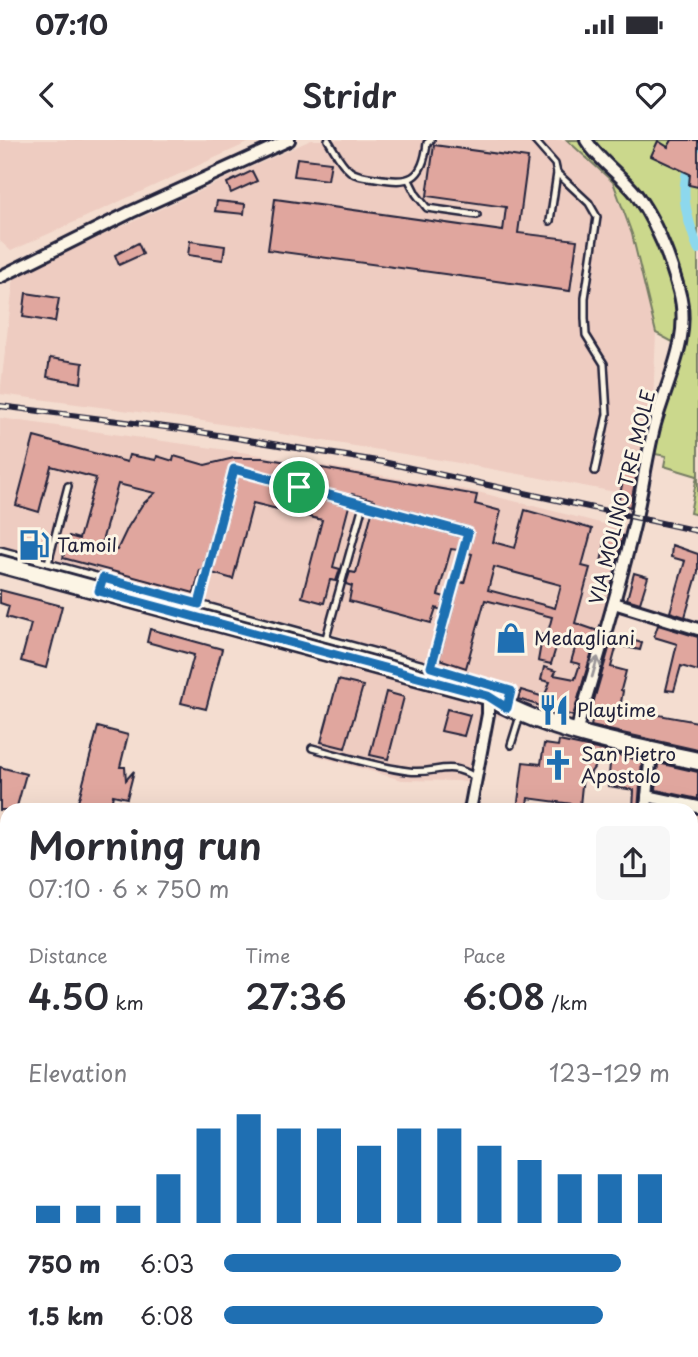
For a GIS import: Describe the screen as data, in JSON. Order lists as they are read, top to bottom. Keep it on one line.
{"streets":{"street":["VIA MOLINO TRE MOLE"]},"places":{"fuel station":["Tamoil"],"shop":["Medagliani"],"restaurant":["Playtime"],"church":["San Pietro Apostolo"]},"page":{"status":"07:10","header":"Stridr","heading":["Morning run","07:10 · 6 × 750 m"],"stats":[["Distance","4.50 km"],["Time","27:36"],["Pace","6:08 /km"]],"chart":["Elevation","123–129 m"],"list":[{"name":"750 m","note":"6:03"},{"name":"1.5 km","note":"6:08"}]}}
